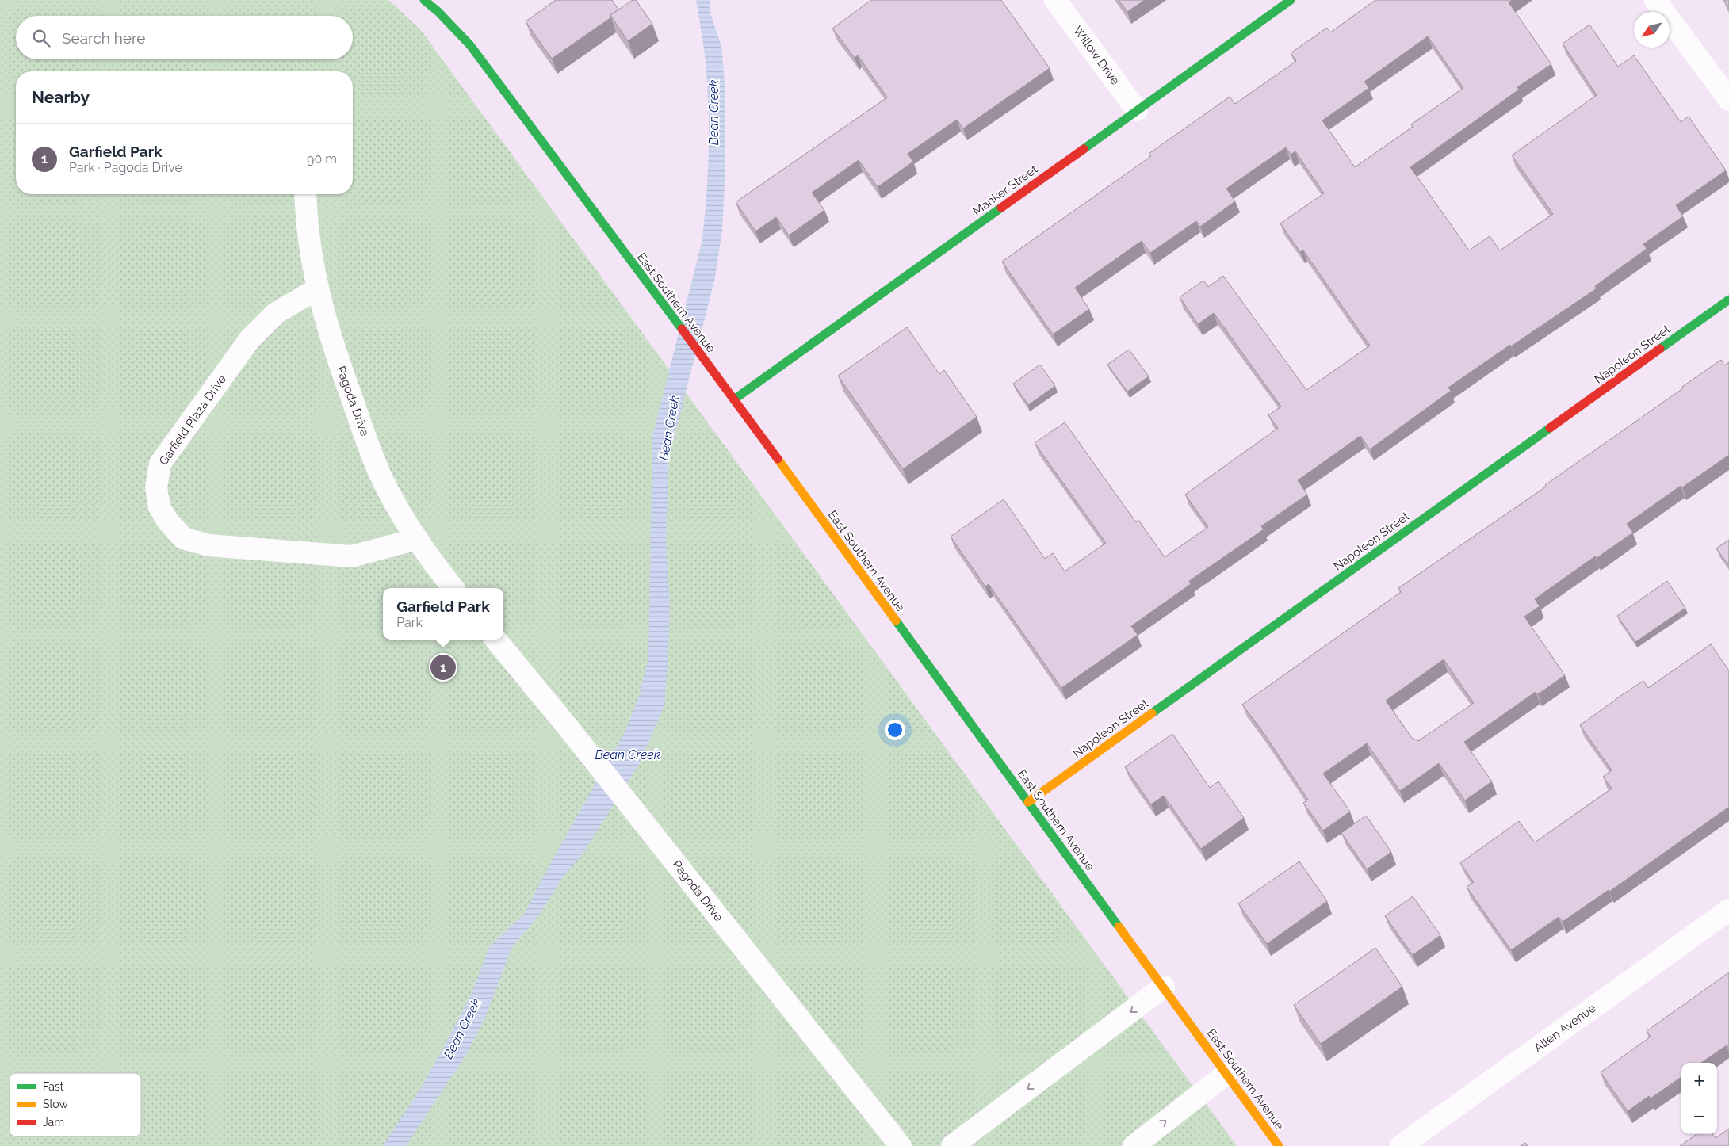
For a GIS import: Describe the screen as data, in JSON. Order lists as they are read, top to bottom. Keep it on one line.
{"streets":{"street":["Willow Drive","Manker Street","East Southern Avenue","Napoleon Street","Pagoda Drive","Garfield Plaza Drive","Allen Avenue"]},"crossings":[["Willow Drive","Manker Street"],["Manker Street","East Southern Avenue"],["East Southern Avenue","Napoleon Street"],["Pagoda Drive","Garfield Plaza Drive"]],"water":["Bean Creek"],"legend":["Fast","Slow","Jam"],"north":"bottom left","page":{"search":"Search here","heading":"Nearby","list":[{"mark":"1","name":"Garfield Park","note":"Park · Pagoda Drive","value":"90 m"}],"popup":["Garfield Park","Park"],"pins":"1","map_buttons":["+","−"]}}
